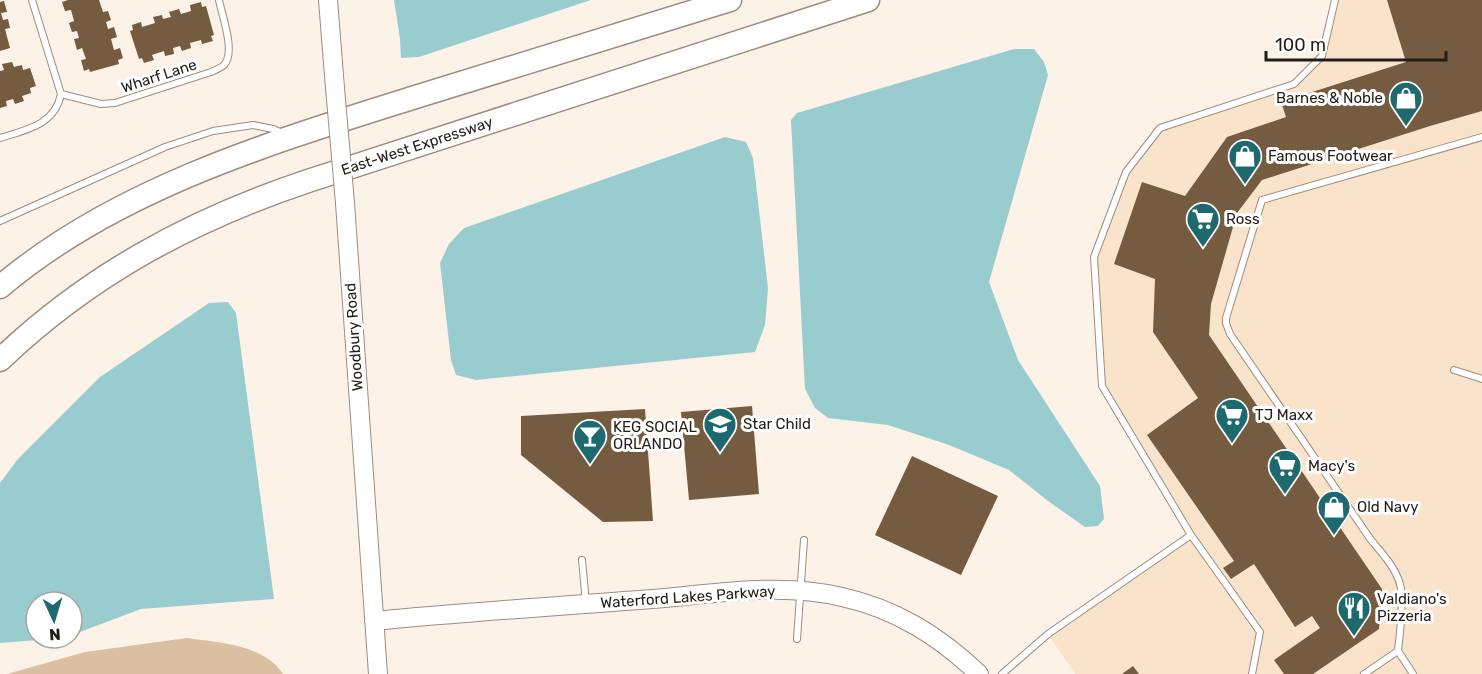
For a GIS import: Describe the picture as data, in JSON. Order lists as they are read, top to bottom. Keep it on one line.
{"streets":{"highway":["East-West Expressway"],"street":["Woodbury Road","Waterford Lakes Parkway"],"lane":["Wharf Lane"]},"crossings":[["Woodbury Road","Waterford Lakes Parkway"]],"places":{"shop":["Barnes & Noble","Famous Footwear","Old Navy"],"supermarket":["Ross","TJ Maxx","Macy's"],"school or university":["Star Child"],"bar":["KEG SOCIAL ORLANDO"],"restaurant":["Valdiano's Pizzeria"]},"scale_bar":"100 m","north":"bottom"}
